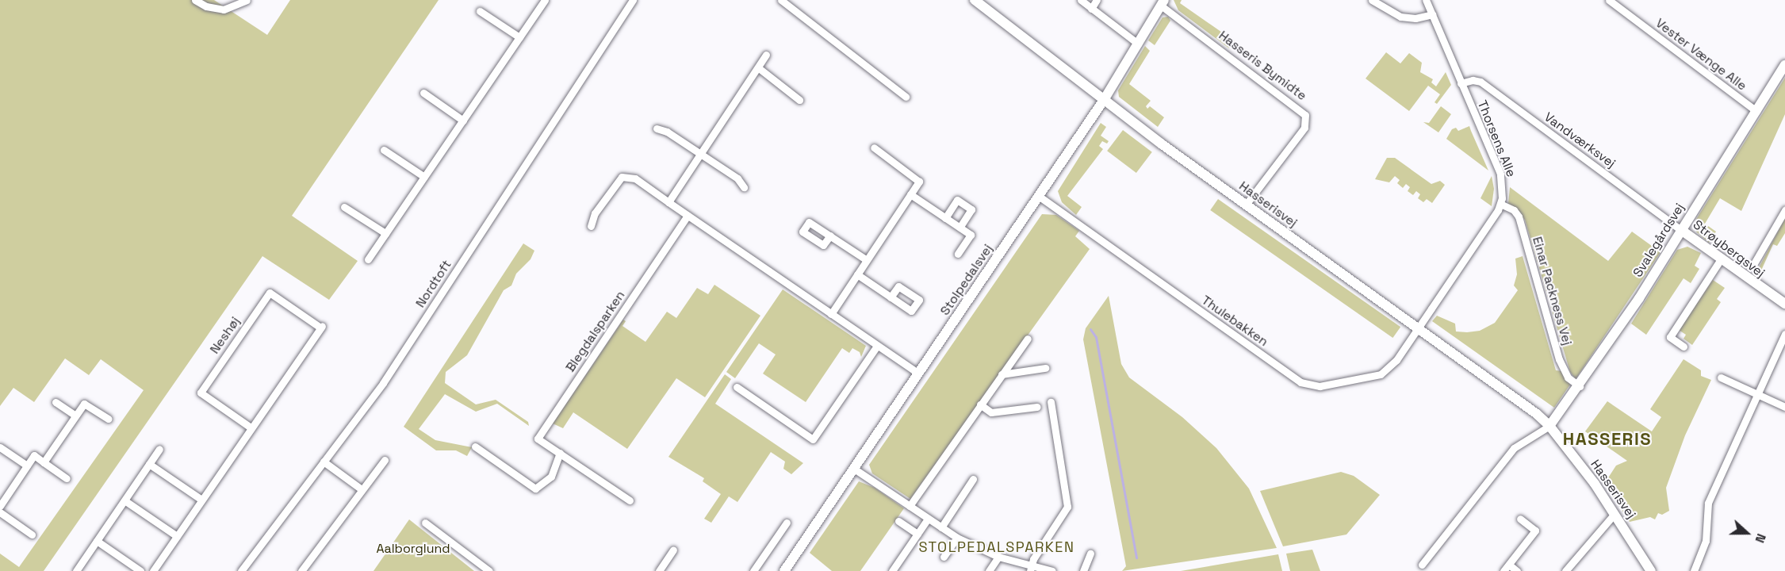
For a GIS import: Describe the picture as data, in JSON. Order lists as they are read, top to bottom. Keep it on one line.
{"streets":{"street":["Vester Vænge Alle","Hasseris Bymidte","Thorsens Alle","Vandværksvej","Hasserisvej","Svalegårdsvej","Strøybergsvej","Stolpedalsvej","Nordtoft","Einar Packness Vej","Thulebakken","Blegdalsparken","Neshøj"]},"crossings":[["Vester Vænge Alle","Svalegårdsvej"],["Hasseris Bymidte","Hasserisvej"],["Hasseris Bymidte","Stolpedalsvej"],["Thorsens Alle","Vandværksvej"],["Thorsens Alle","Einar Packness Vej"],["Vandværksvej","Svalegårdsvej"],["Vandværksvej","Strøybergsvej"],["Hasserisvej","Svalegårdsvej"],["Hasserisvej","Stolpedalsvej"],["Hasserisvej","Thulebakken"],["Svalegårdsvej","Strøybergsvej"],["Svalegårdsvej","Einar Packness Vej"],["Stolpedalsvej","Thulebakken"]],"districts":["HASSERIS","STOLPEDALSPARKEN"],"parks":["Aalborglund"],"north":"right"}
